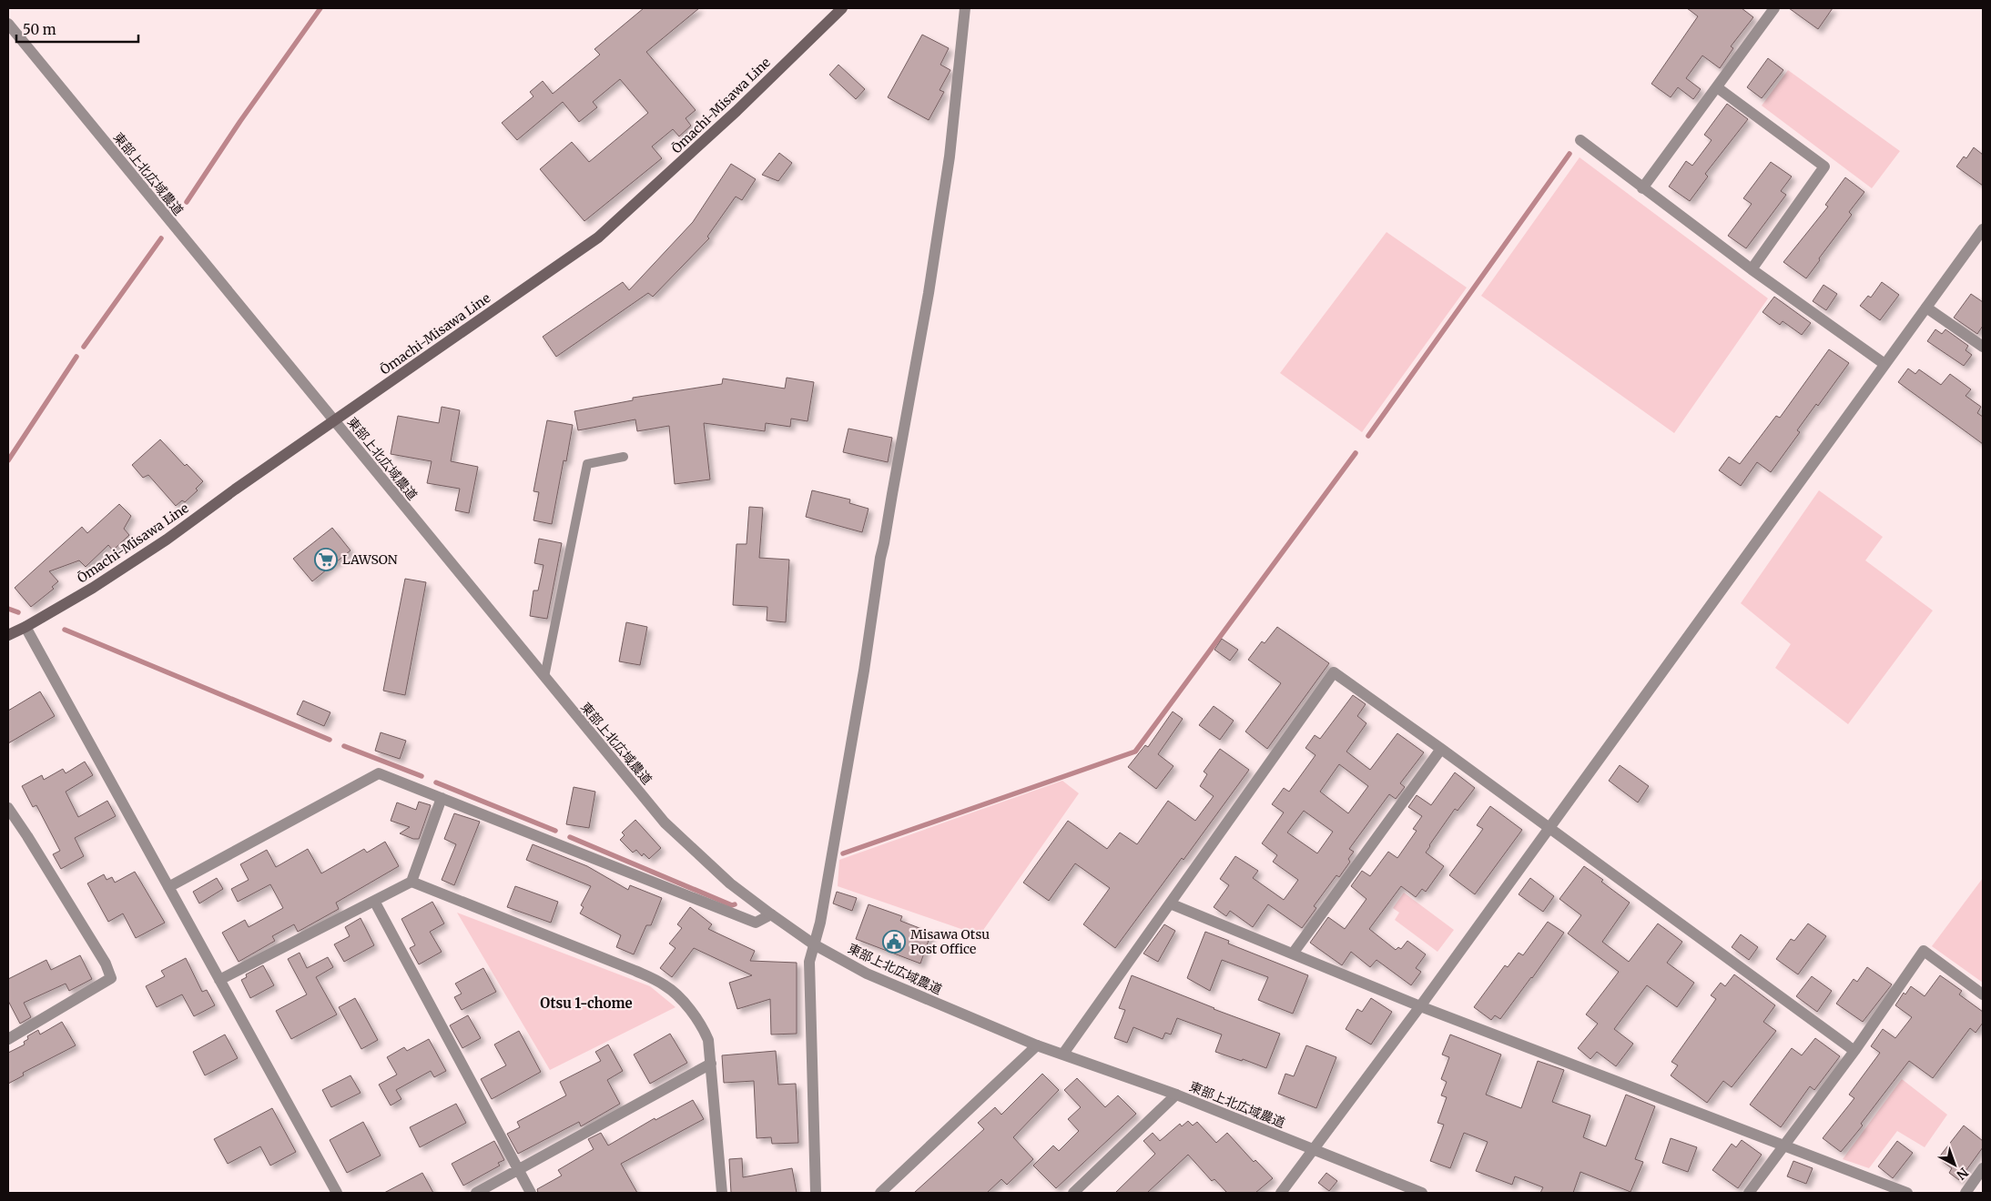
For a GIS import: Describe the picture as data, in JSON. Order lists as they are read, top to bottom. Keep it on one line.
{"streets":{"main road":["Ōmachi-Misawa Line"],"street":["東部上北広域農道"]},"crossings":[["Ōmachi-Misawa Line","東部上北広域農道"]],"districts":["Otsu 1-chome"],"places":{"supermarket":["LAWSON"],"public building":["Misawa Otsu Post Office"]},"scale_bar":"50 m","north":"bottom right"}
